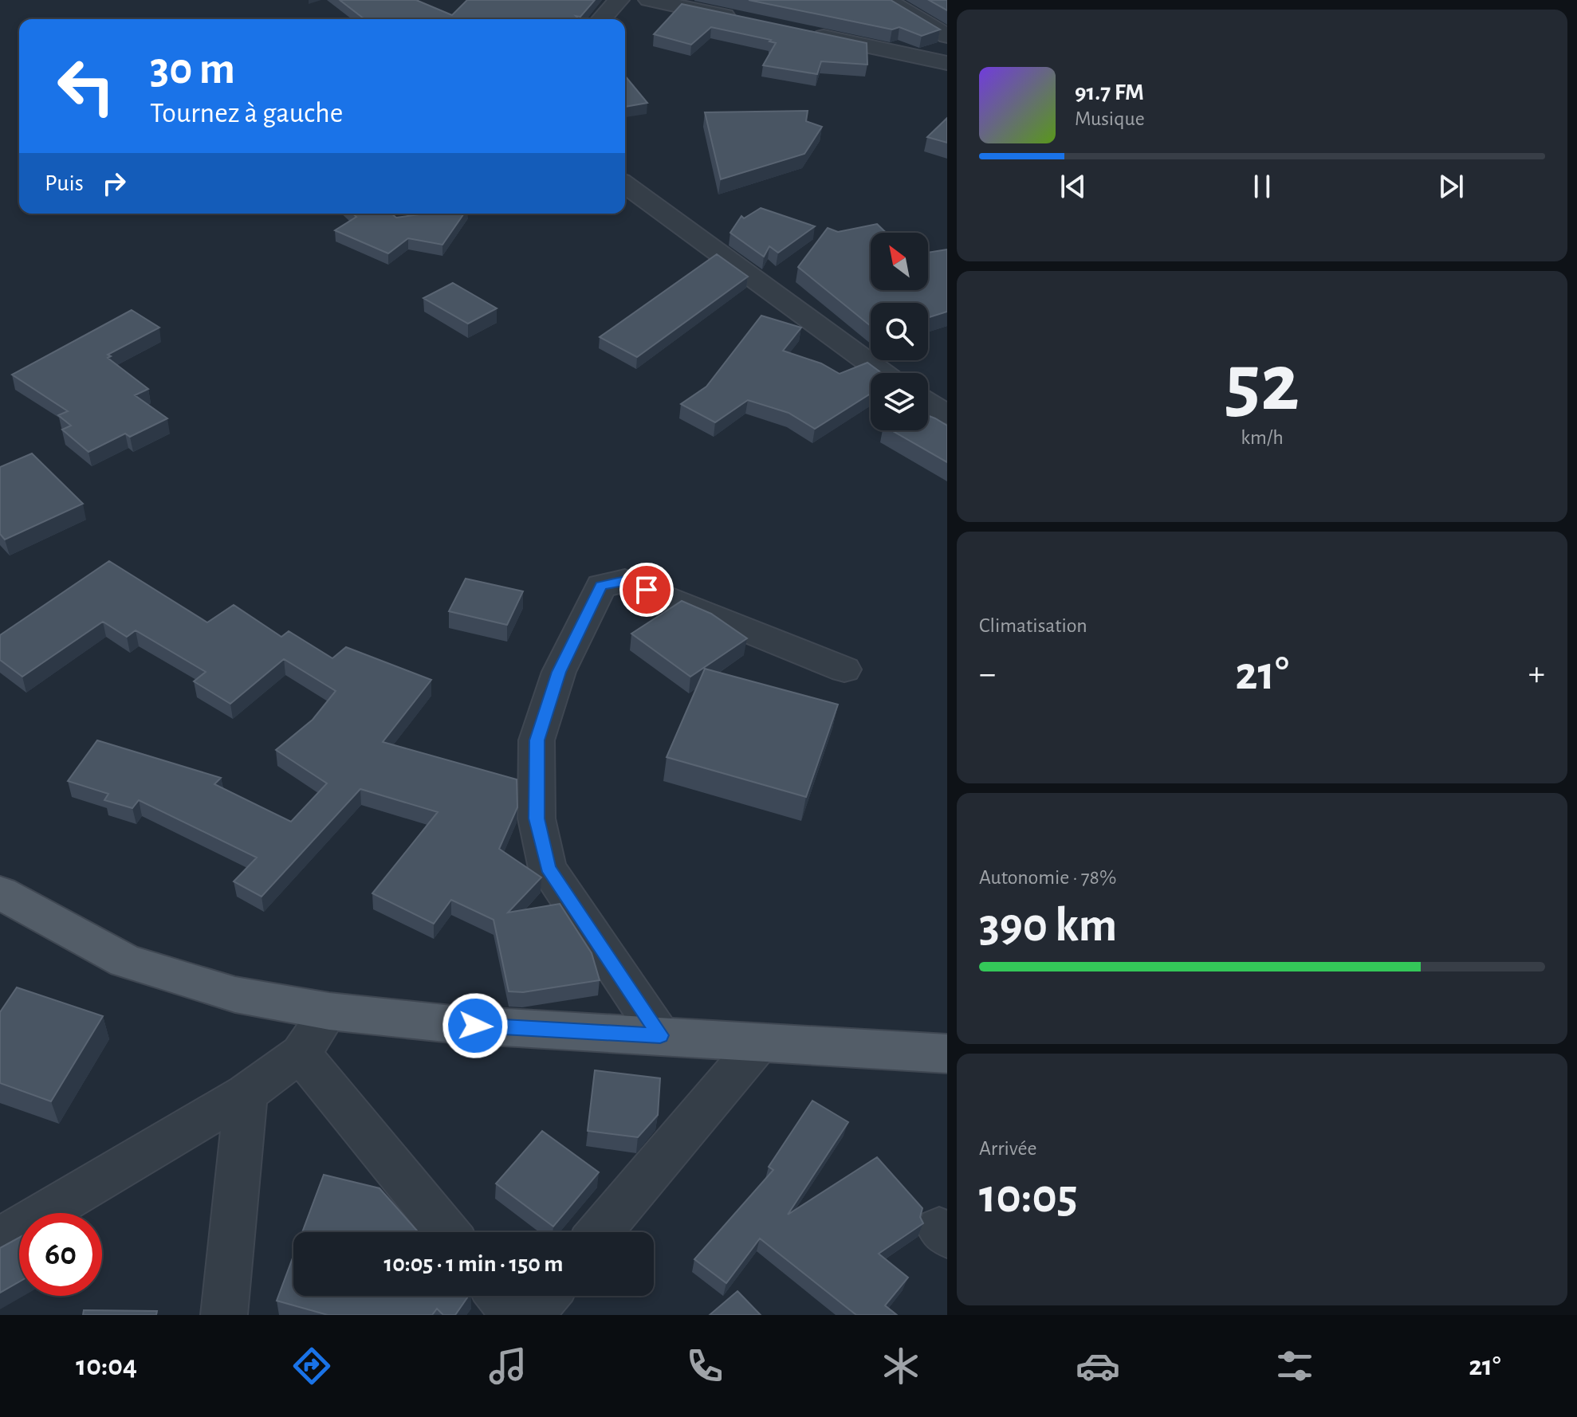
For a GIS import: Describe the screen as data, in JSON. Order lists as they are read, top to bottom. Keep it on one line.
{"north":"top left","page":{"turn":["30 m","Tournez à gauche"],"song":["91.7 FM","Musique"],"then":"Puis","tile":[["52","km/h"],"Climatisation",["Autonomie · 78%","390 km"],["Arrivée","10:05"]],"heat":["−","21°","+"],"limit":"60","trip":"10:05 · 1 min · 150 m","tabs":["10:04","21°"]}}
